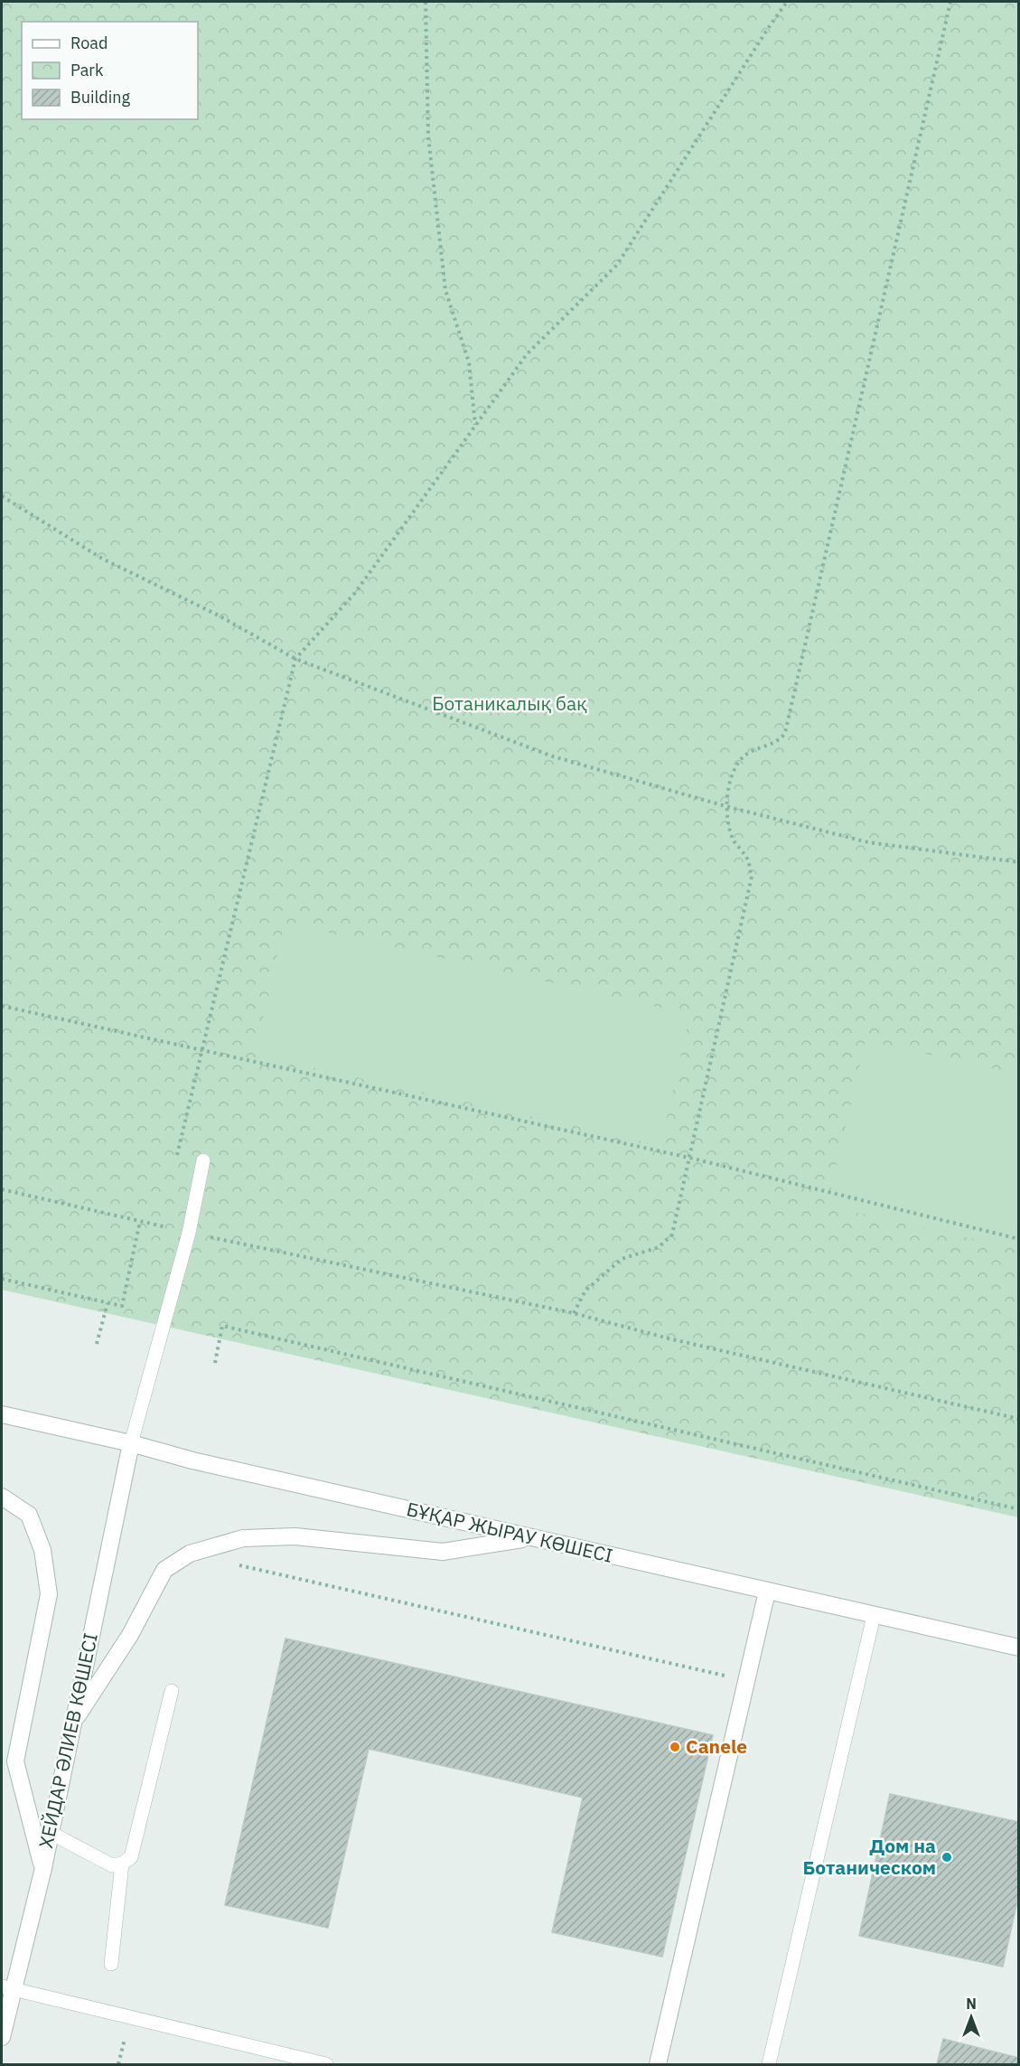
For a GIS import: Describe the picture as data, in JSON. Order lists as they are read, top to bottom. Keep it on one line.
{"streets":{"street":["БҰҚАР ЖЫРАУ КӨШЕСІ","ХЕЙДАР ӘЛИЕВ КӨШЕСІ"]},"crossings":[["БҰҚАР ЖЫРАУ КӨШЕСІ","ХЕЙДАР ӘЛИЕВ КӨШЕСІ"]],"parks":["Ботаникалық бақ"],"places":["Canele","Дом на Ботаническом"],"legend":["Road","Park","Building"],"north":"top"}
